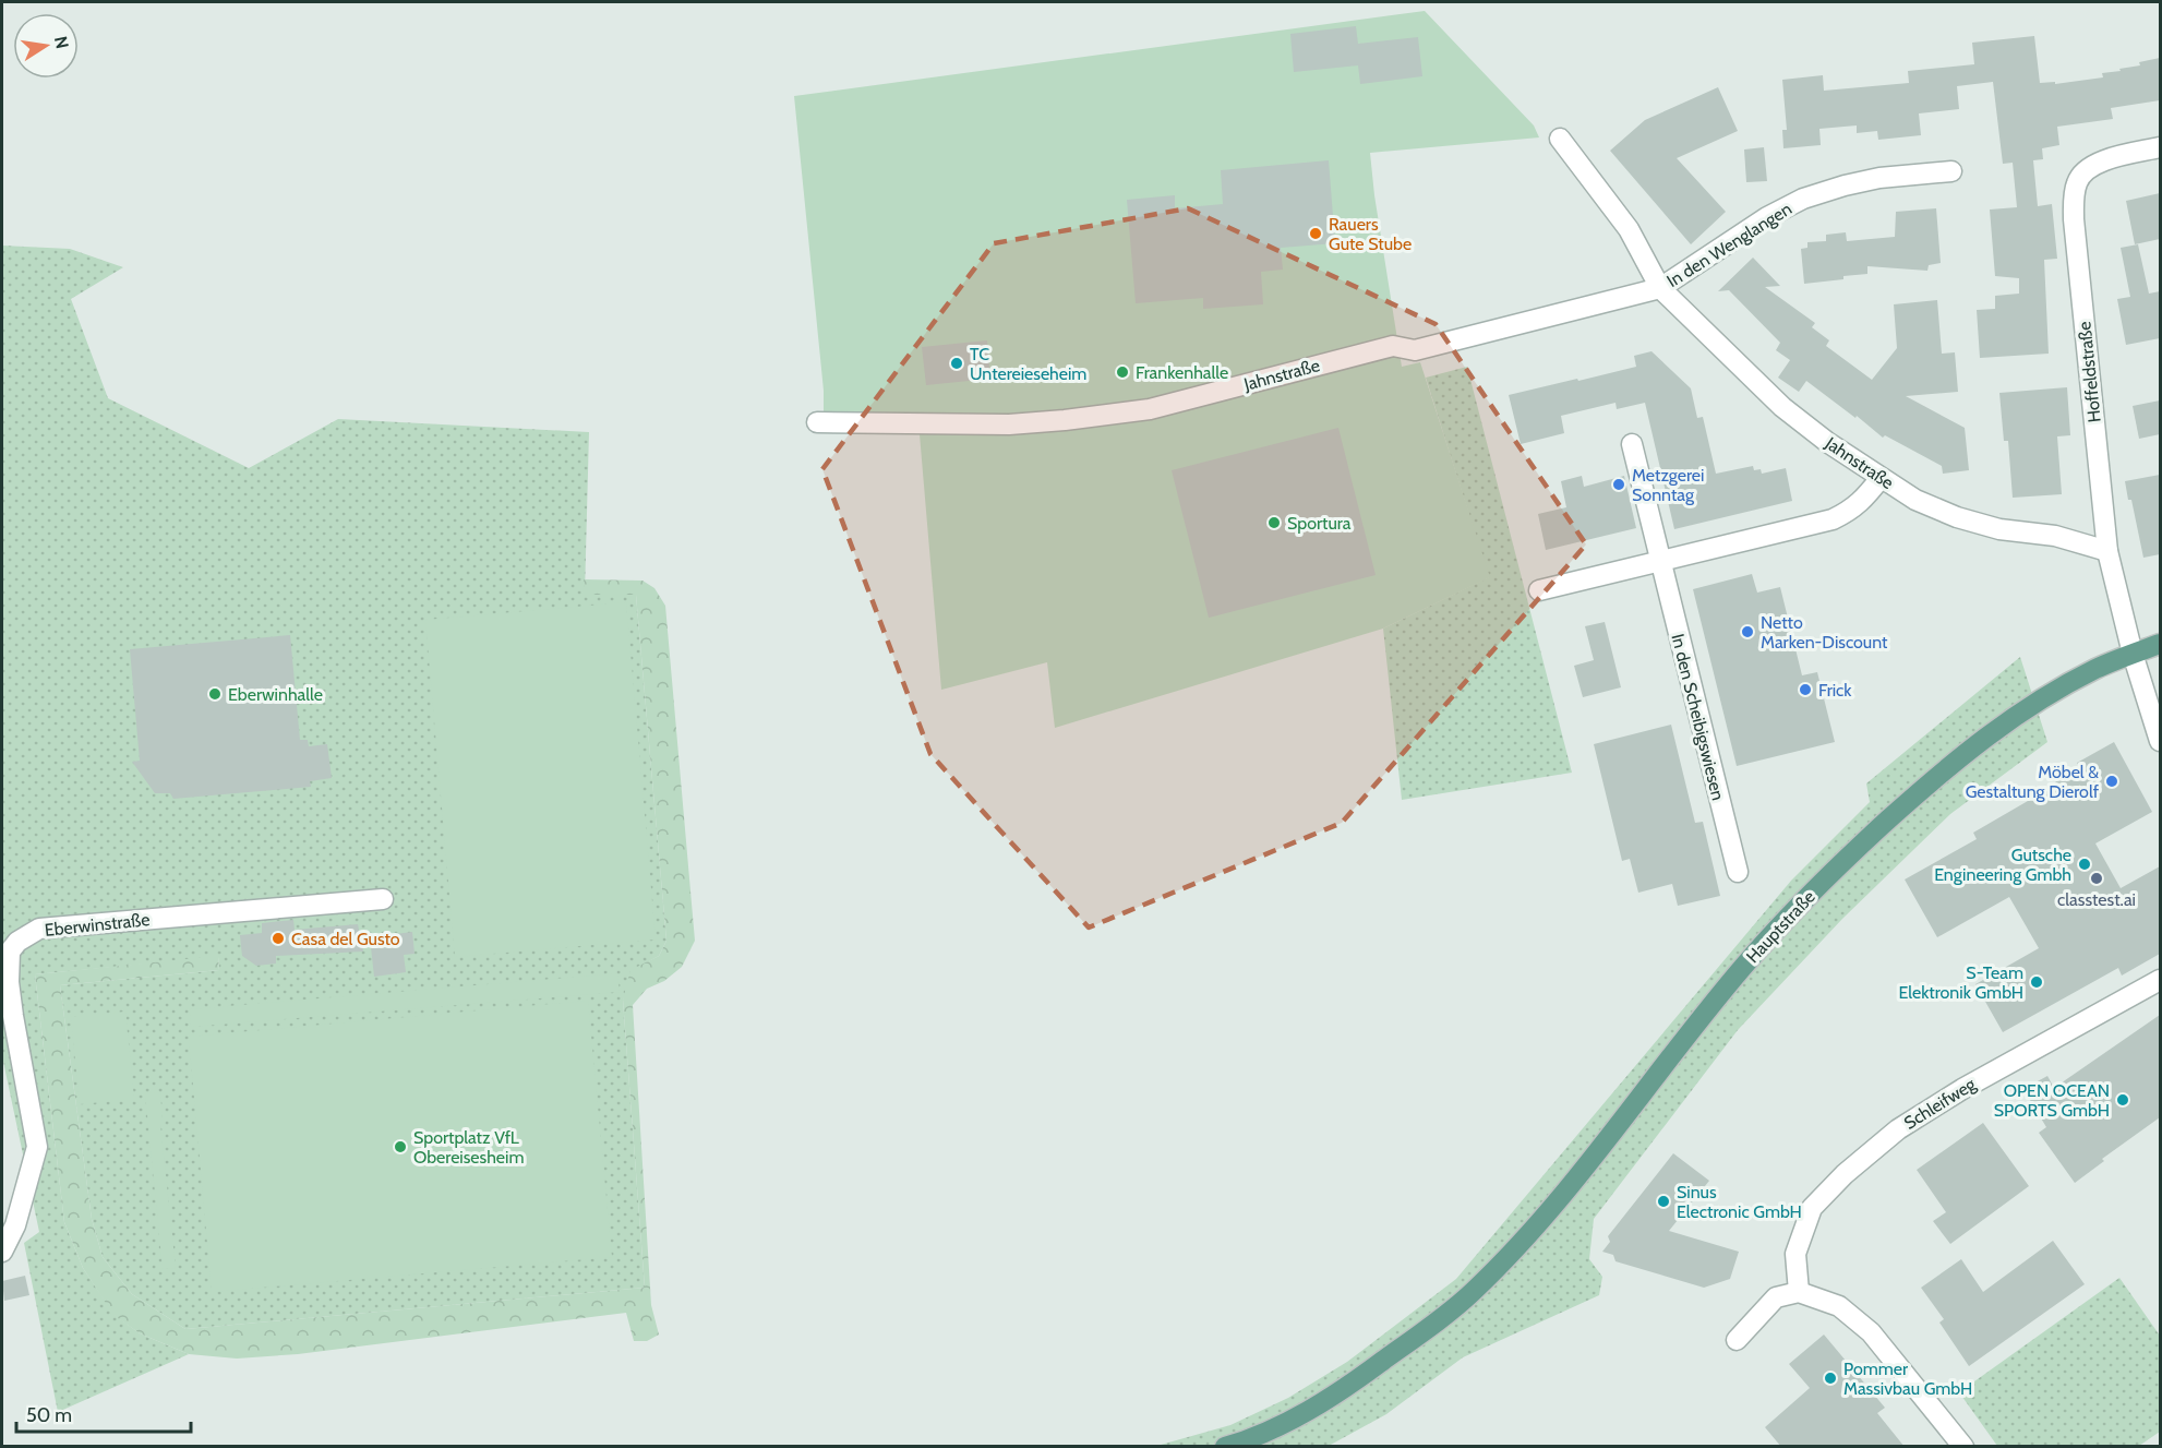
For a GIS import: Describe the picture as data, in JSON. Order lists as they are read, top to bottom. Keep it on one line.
{"streets":{"main road":["Hauptstraße"],"street":["In den Wenglangen","Hoffeldstraße","Jahnstraße","In den Scheibigswiesen","Eberwinstraße","Schleifweg"]},"crossings":[["In den Wenglangen","Jahnstraße"],["Hoffeldstraße","Jahnstraße"],["Hoffeldstraße","Hauptstraße"]],"places":["Rauers Gute Stube","TC Untereieseheim","Frankenhalle","Metzgerei Sonntag","Sportura","Netto Marken-Discount","Frick","Eberwinhalle","Möbel & Gestaltung Dierolf","Gutsche Engineering Gmbh","classtest.ai","Casa del Gusto","S-Team Elektronik GmbH","OPEN OCEAN SPORTS GmbH","Sportplatz VfL Obereisesheim","Sinus Electronic GmbH","Pommer Massivbau GmbH"],"scale_bar":"50 m","north":"right"}
